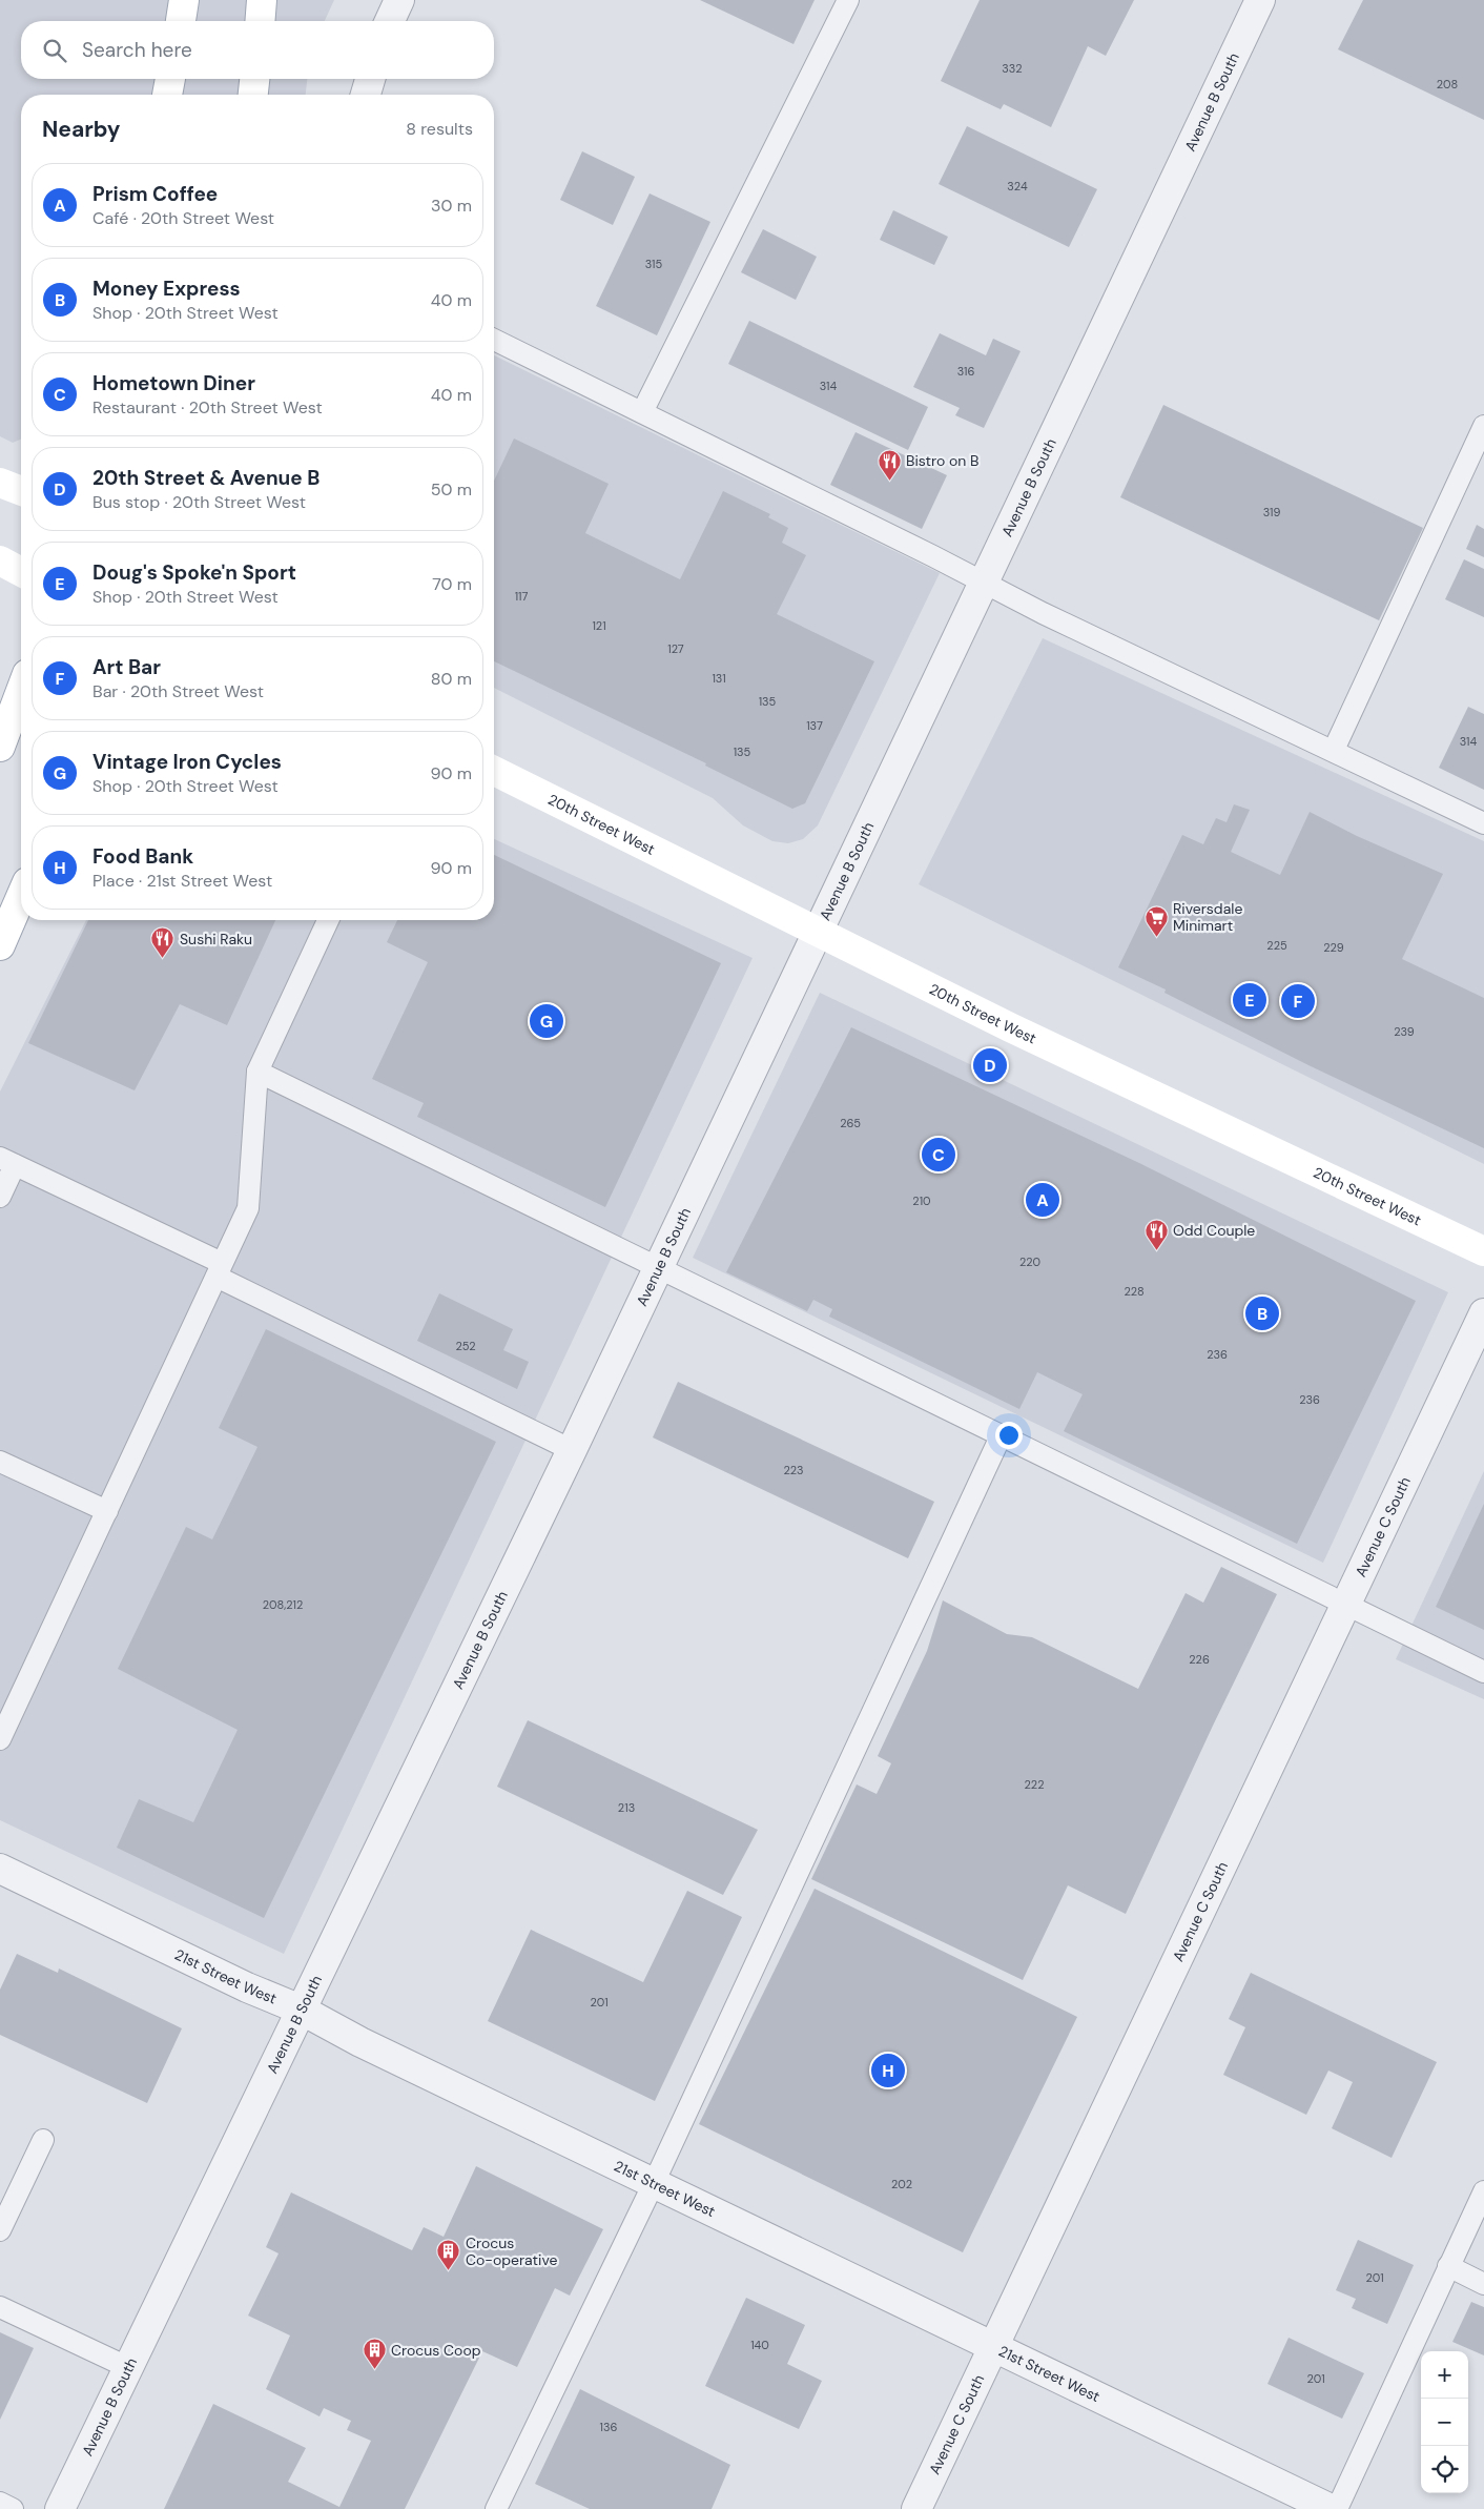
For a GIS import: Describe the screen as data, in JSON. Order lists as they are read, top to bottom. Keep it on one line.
{"streets":{"main road":["20th Street West"],"street":["Avenue B South","Avenue C South","21st Street West"]},"crossings":[["Avenue B South","20th Street West"],["Avenue B South","21st Street West"],["Avenue C South","21st Street West"]],"places":{"restaurant":["Bistro on B","Sushi Raku","Odd Couple"],"supermarket":["Riversdale Minimart"],"building":["Crocus Co-operative","Crocus Coop"]},"house_numbers":["332","208","324","315","316","314","319","117","121","127","131","135","137","314","135","225","229","239","265","210","220","228","252","236","236","223","208,212","226","222","213","201","202","201","140","201","136"],"page":{"search":"Search here","heading":["Nearby","8 results"],"list":[{"mark":"A","name":"Prism Coffee","note":"Café · 20th Street West","value":"30 m"},{"mark":"B","name":"Money Express","note":"Shop · 20th Street West","value":"40 m"},{"mark":"C","name":"Hometown Diner","note":"Restaurant · 20th Street West","value":"40 m"},{"mark":"D","name":"20th Street & Avenue B","note":"Bus stop · 20th Street West","value":"50 m"},{"mark":"E","name":"Doug's Spoke'n Sport","note":"Shop · 20th Street West","value":"70 m"},{"mark":"F","name":"Art Bar","note":"Bar · 20th Street West","value":"80 m"},{"mark":"G","name":"Vintage Iron Cycles","note":"Shop · 20th Street West","value":"90 m"},{"mark":"H","name":"Food Bank","note":"Place · 21st Street West","value":"90 m"}],"pins":["E","F","G","D","C","A","B","H"],"map_buttons":["+","−"]}}
